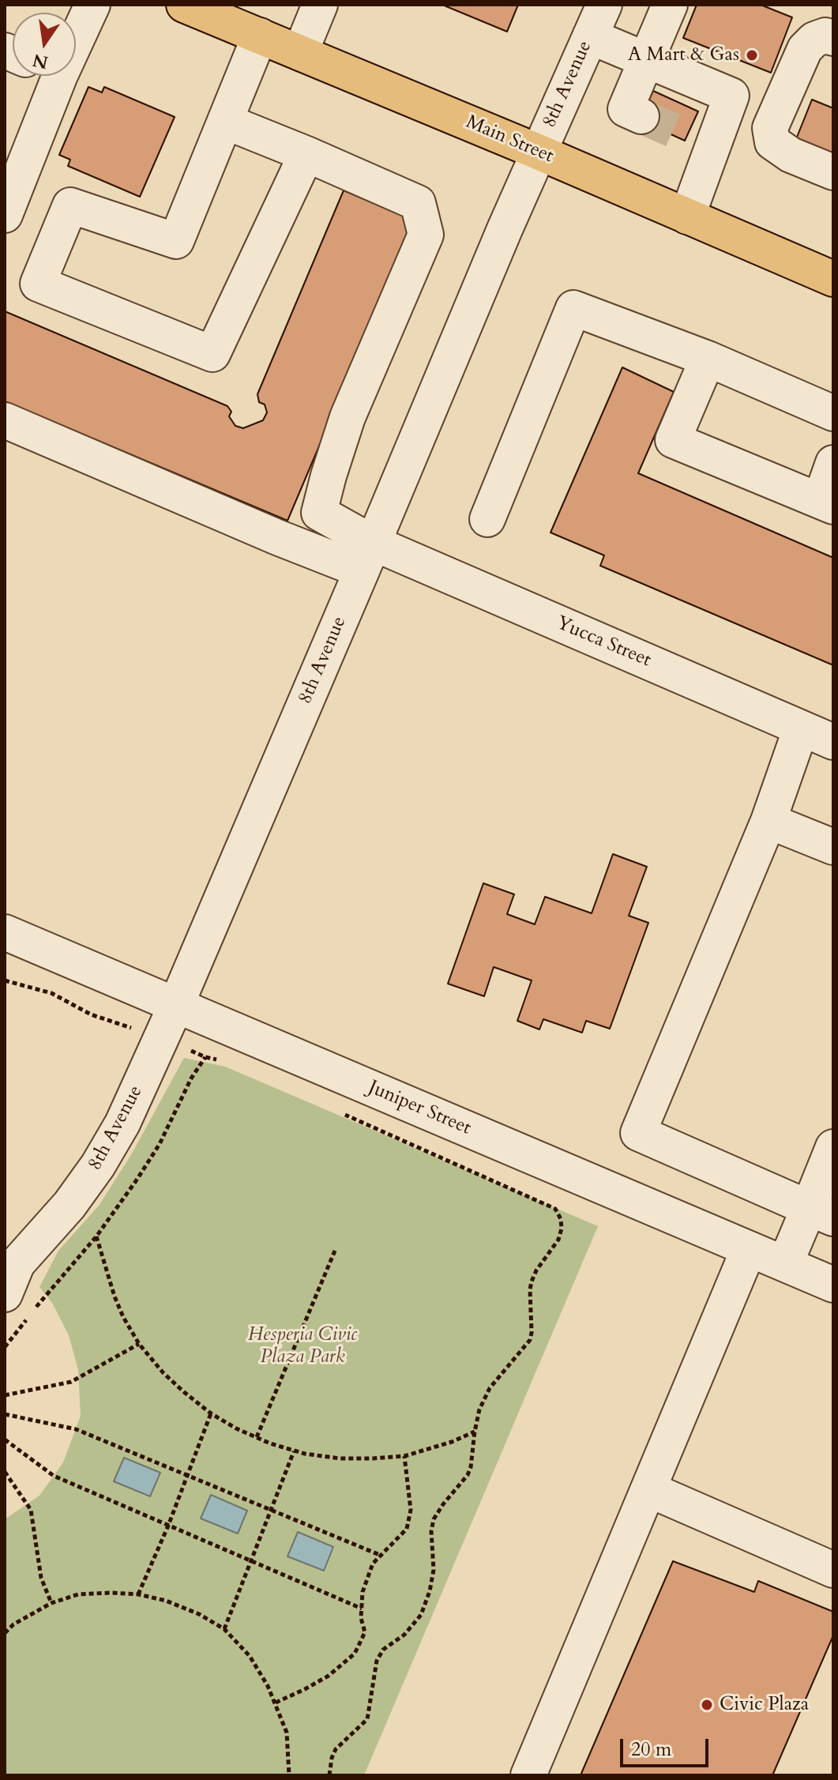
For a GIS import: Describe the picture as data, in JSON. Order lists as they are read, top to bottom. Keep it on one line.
{"streets":{"main road":["Main Street"],"street":["8th Avenue","Yucca Street","Juniper Street"]},"crossings":[["8th Avenue","Main Street"],["8th Avenue","Yucca Street"],["8th Avenue","Juniper Street"]],"parks":["Hesperia Civic Plaza Park"],"places":["A Mart & Gas","Civic Plaza"],"scale_bar":"20 m","north":"bottom"}
